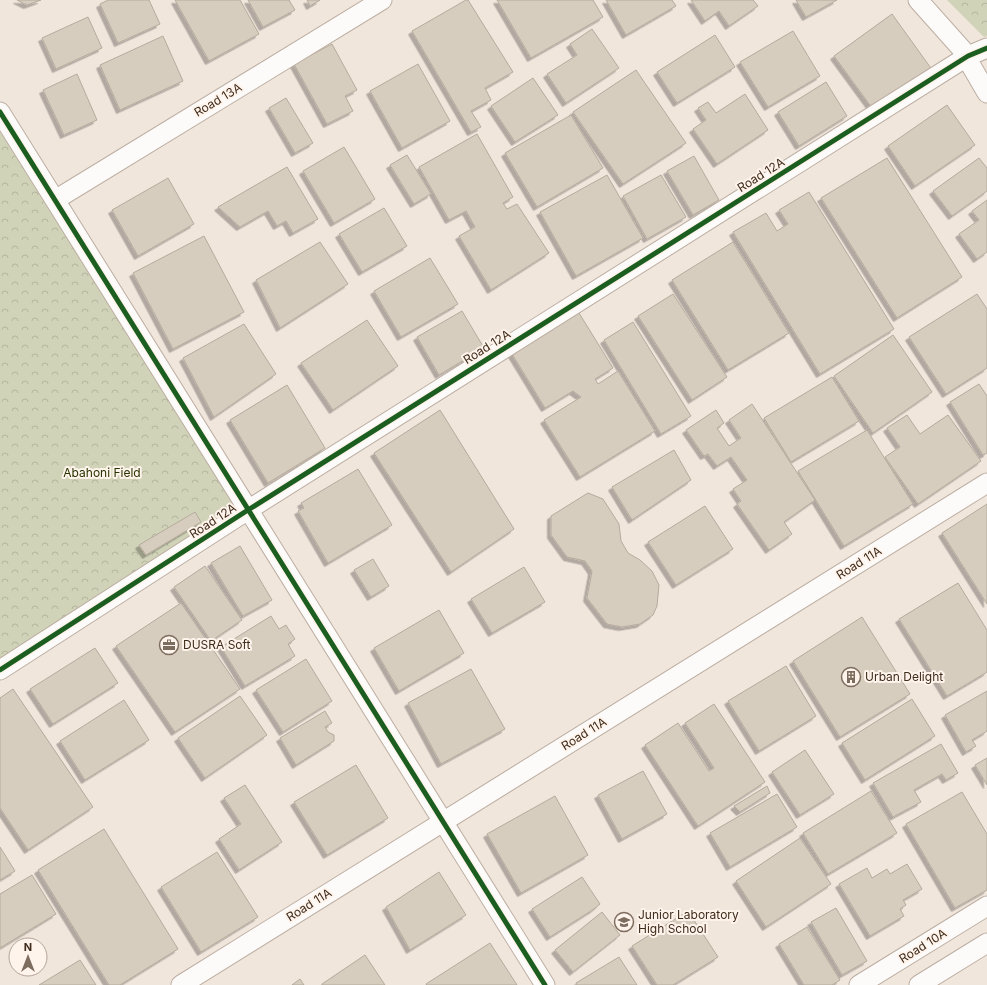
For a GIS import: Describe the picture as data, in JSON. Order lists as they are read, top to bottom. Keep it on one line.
{"streets":{"street":["Road 13A","Road 12A","Road 11A","Road 10A"]},"parks":["Abahoni Field"],"places":{"office":["DUSRA Soft"],"building":["Urban Delight"],"school or university":["Junior Laboratory High School"]},"north":"top"}
